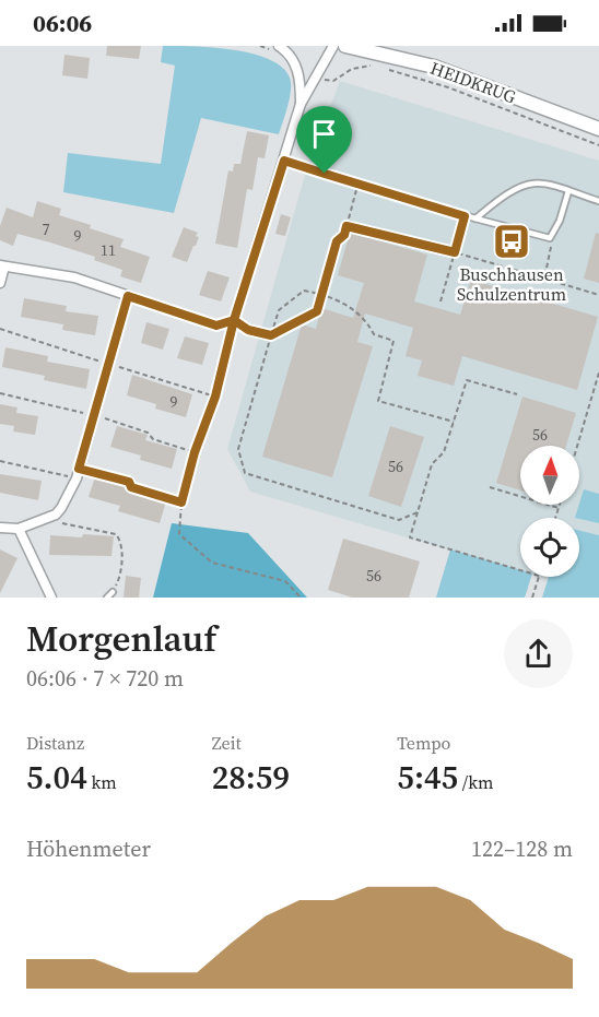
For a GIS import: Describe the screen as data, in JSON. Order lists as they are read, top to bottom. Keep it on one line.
{"streets":{"main road":["HEIDKRUG"]},"places":{"bus stop":["Buschhausen Schulzentrum"]},"house_numbers":["7","9","11","9","56","56","56"],"north":"top","page":{"status":"06:06","heading":["Morgenlauf","06:06 · 7 × 720 m"],"stats":[["Distanz","5.04 km"],["Zeit","28:59"],["Tempo","5:45 /km"]],"chart":["Höhenmeter","122–128 m"]}}
